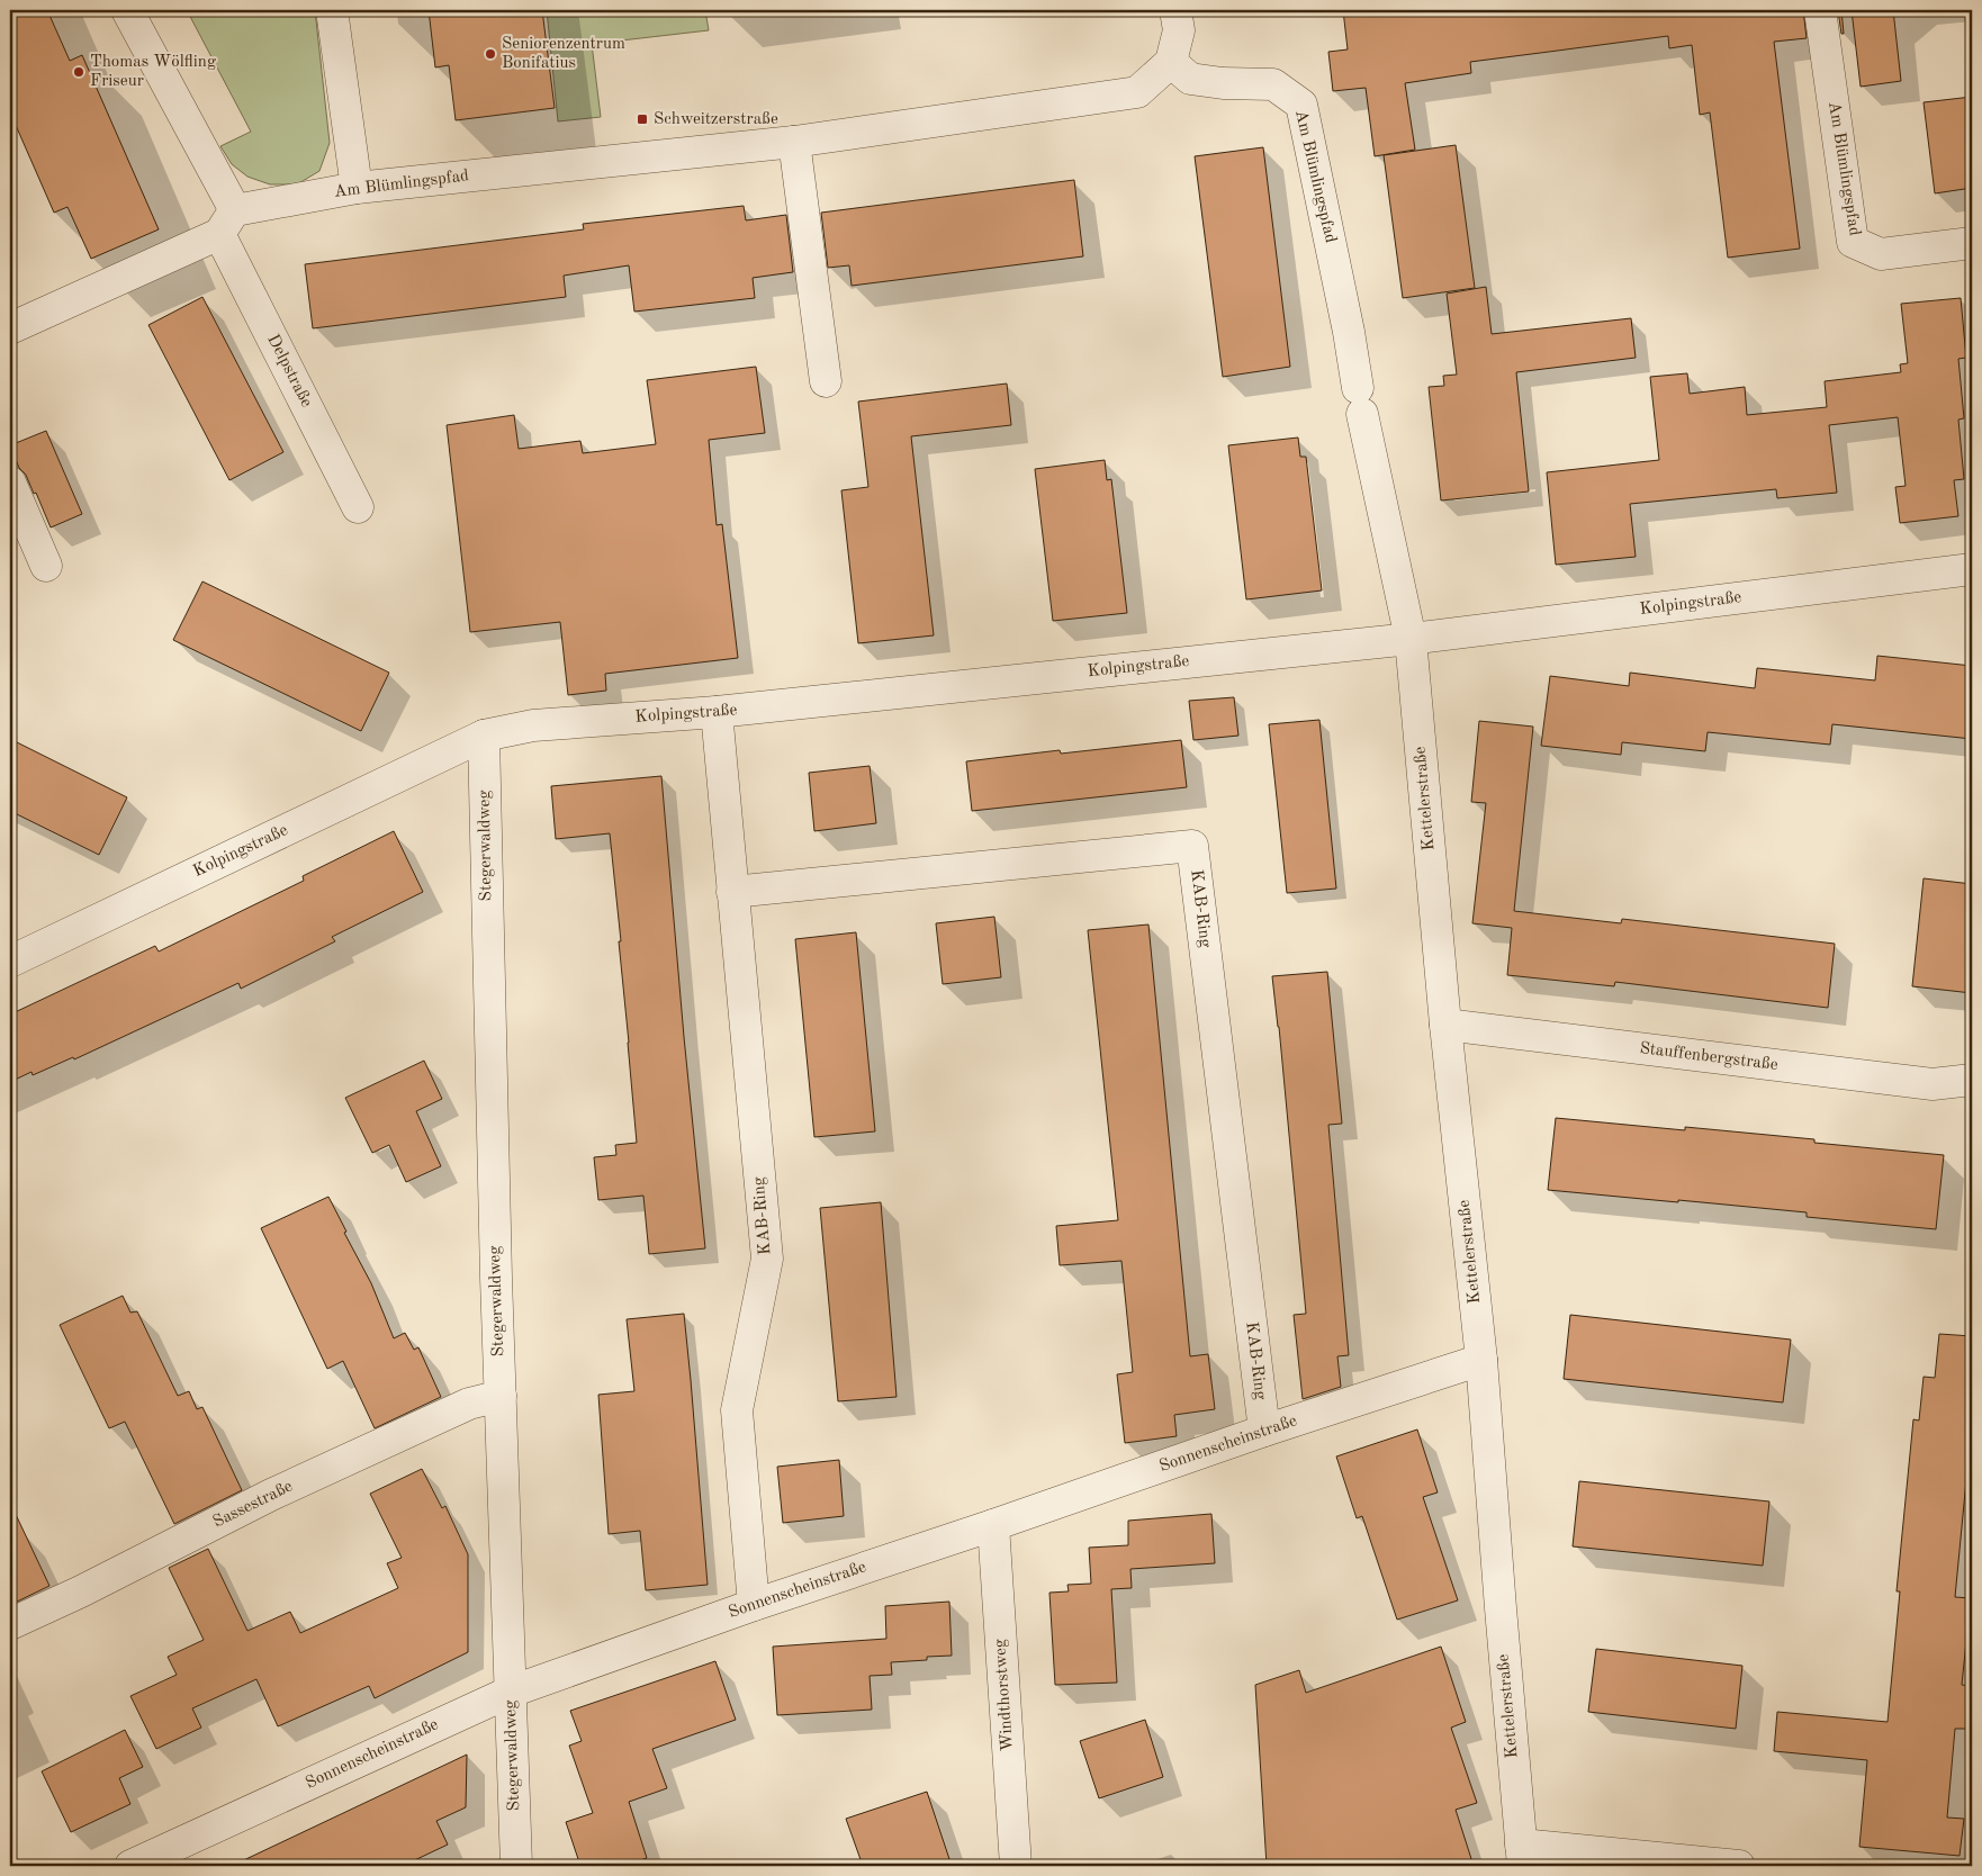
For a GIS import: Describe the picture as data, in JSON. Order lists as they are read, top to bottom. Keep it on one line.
{"streets":{"street":["Am Blümlingspfad","Delpstraße","Kolpingstraße","Kettelerstraße","Stegerwaldweg","KAB-Ring","Stauffenbergstraße","Sonnenscheinstraße","Sassestraße","Windthorstweg"]},"crossings":[["Am Blümlingspfad","Delpstraße"],["Am Blümlingspfad","Kolpingstraße"],["Am Blümlingspfad","Kettelerstraße"],["Kolpingstraße","Kettelerstraße"],["Kolpingstraße","Stegerwaldweg"],["Kolpingstraße","KAB-Ring"],["Kettelerstraße","Stauffenbergstraße"],["Kettelerstraße","Sonnenscheinstraße"],["Stegerwaldweg","Sonnenscheinstraße"],["Stegerwaldweg","Sassestraße"],["KAB-Ring","Sonnenscheinstraße"],["Sonnenscheinstraße","Windthorstweg"]],"places":{"other":["Seniorenzentrum Bonifatius","Thomas Wölfling Friseur"],"transit":["Schweitzerstraße"]}}
